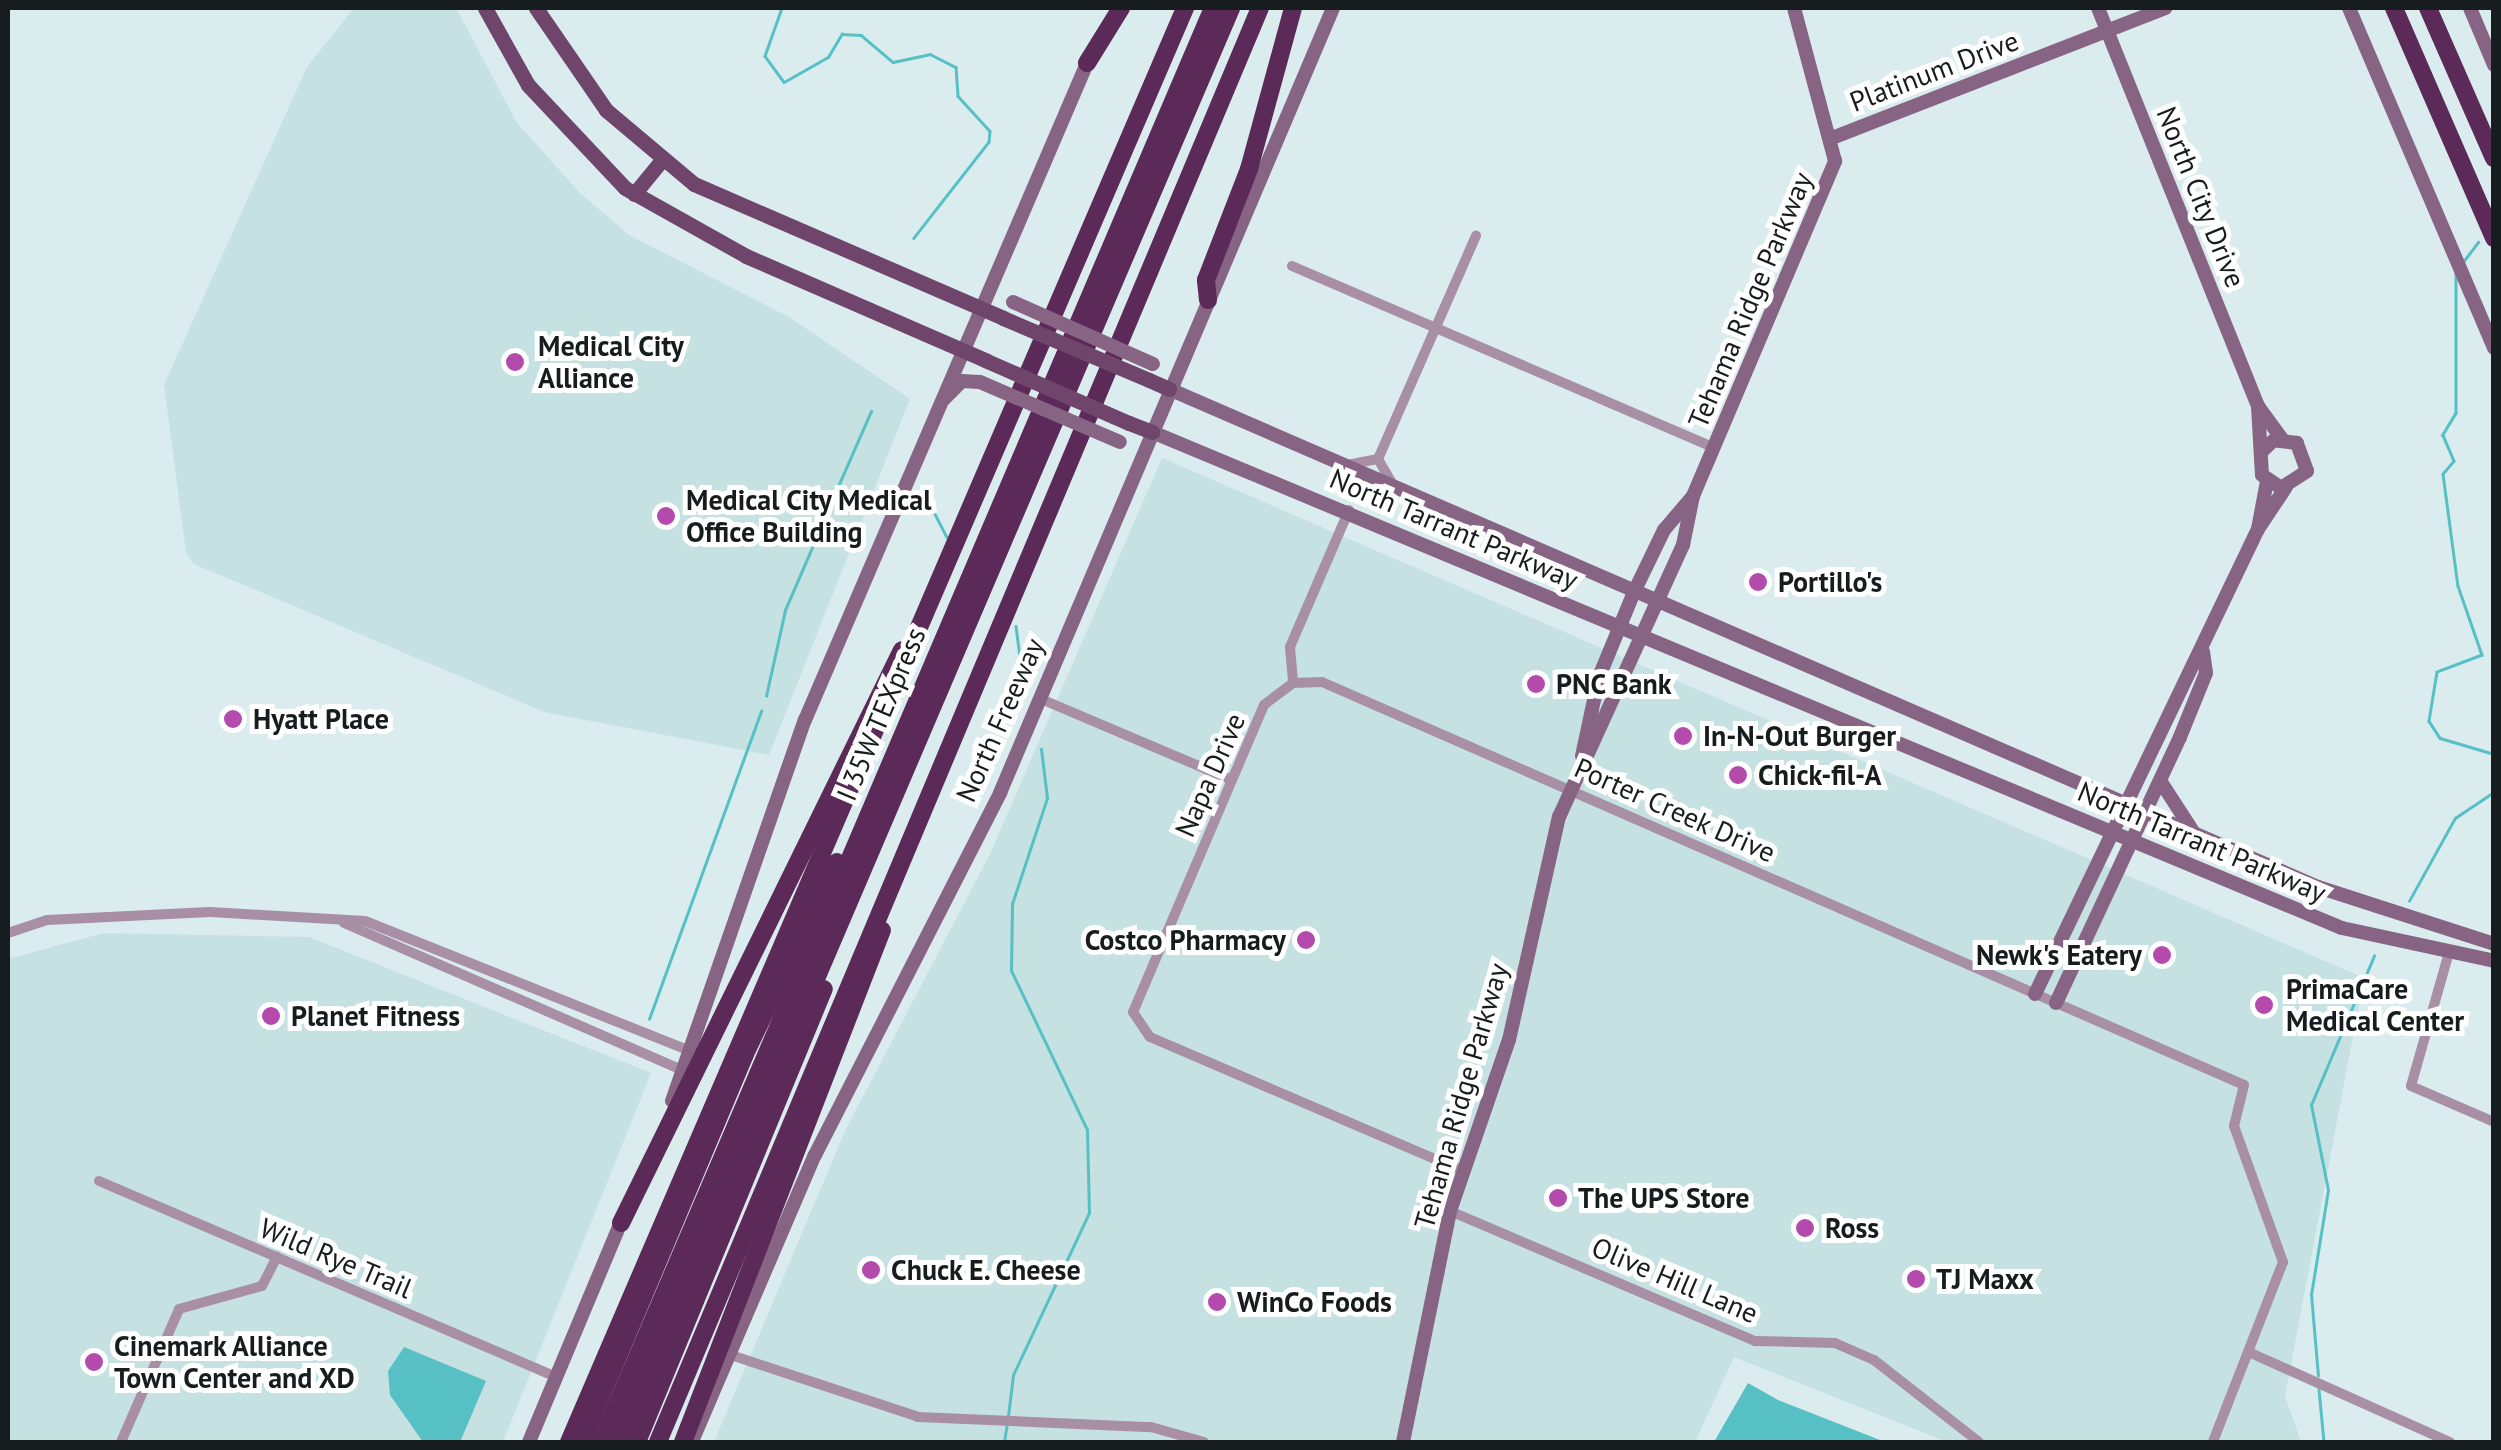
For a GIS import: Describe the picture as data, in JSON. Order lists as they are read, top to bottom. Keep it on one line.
{"streets":{"highway":["I 35W TEXpress","North Freeway"],"main road":["Platinum Drive","North City Drive","Tehama Ridge Parkway","North Tarrant Parkway"],"street":["Napa Drive","Porter Creek Drive","Wild Rye Trail","Olive Hill Lane"]},"crossings":[["Platinum Drive","North City Drive"],["Platinum Drive","Tehama Ridge Parkway"],["Tehama Ridge Parkway","North Tarrant Parkway"],["Tehama Ridge Parkway","Napa Drive"],["Tehama Ridge Parkway","Porter Creek Drive"],["Tehama Ridge Parkway","Olive Hill Lane"],["North Tarrant Parkway","North Freeway"],["Napa Drive","Porter Creek Drive"]],"places":["Medical City Alliance","Medical City Medical Office Building","Portillo's","PNC Bank","Hyatt Place","In-N-Out Burger","Chick-fil-A","Costco Pharmacy","Newk's Eatery","PrimaCare Medical Center","Planet Fitness","The UPS Store","Ross","Chuck E. Cheese","TJ Maxx","WinCo Foods","Cinemark Alliance Town Center and XD"]}
